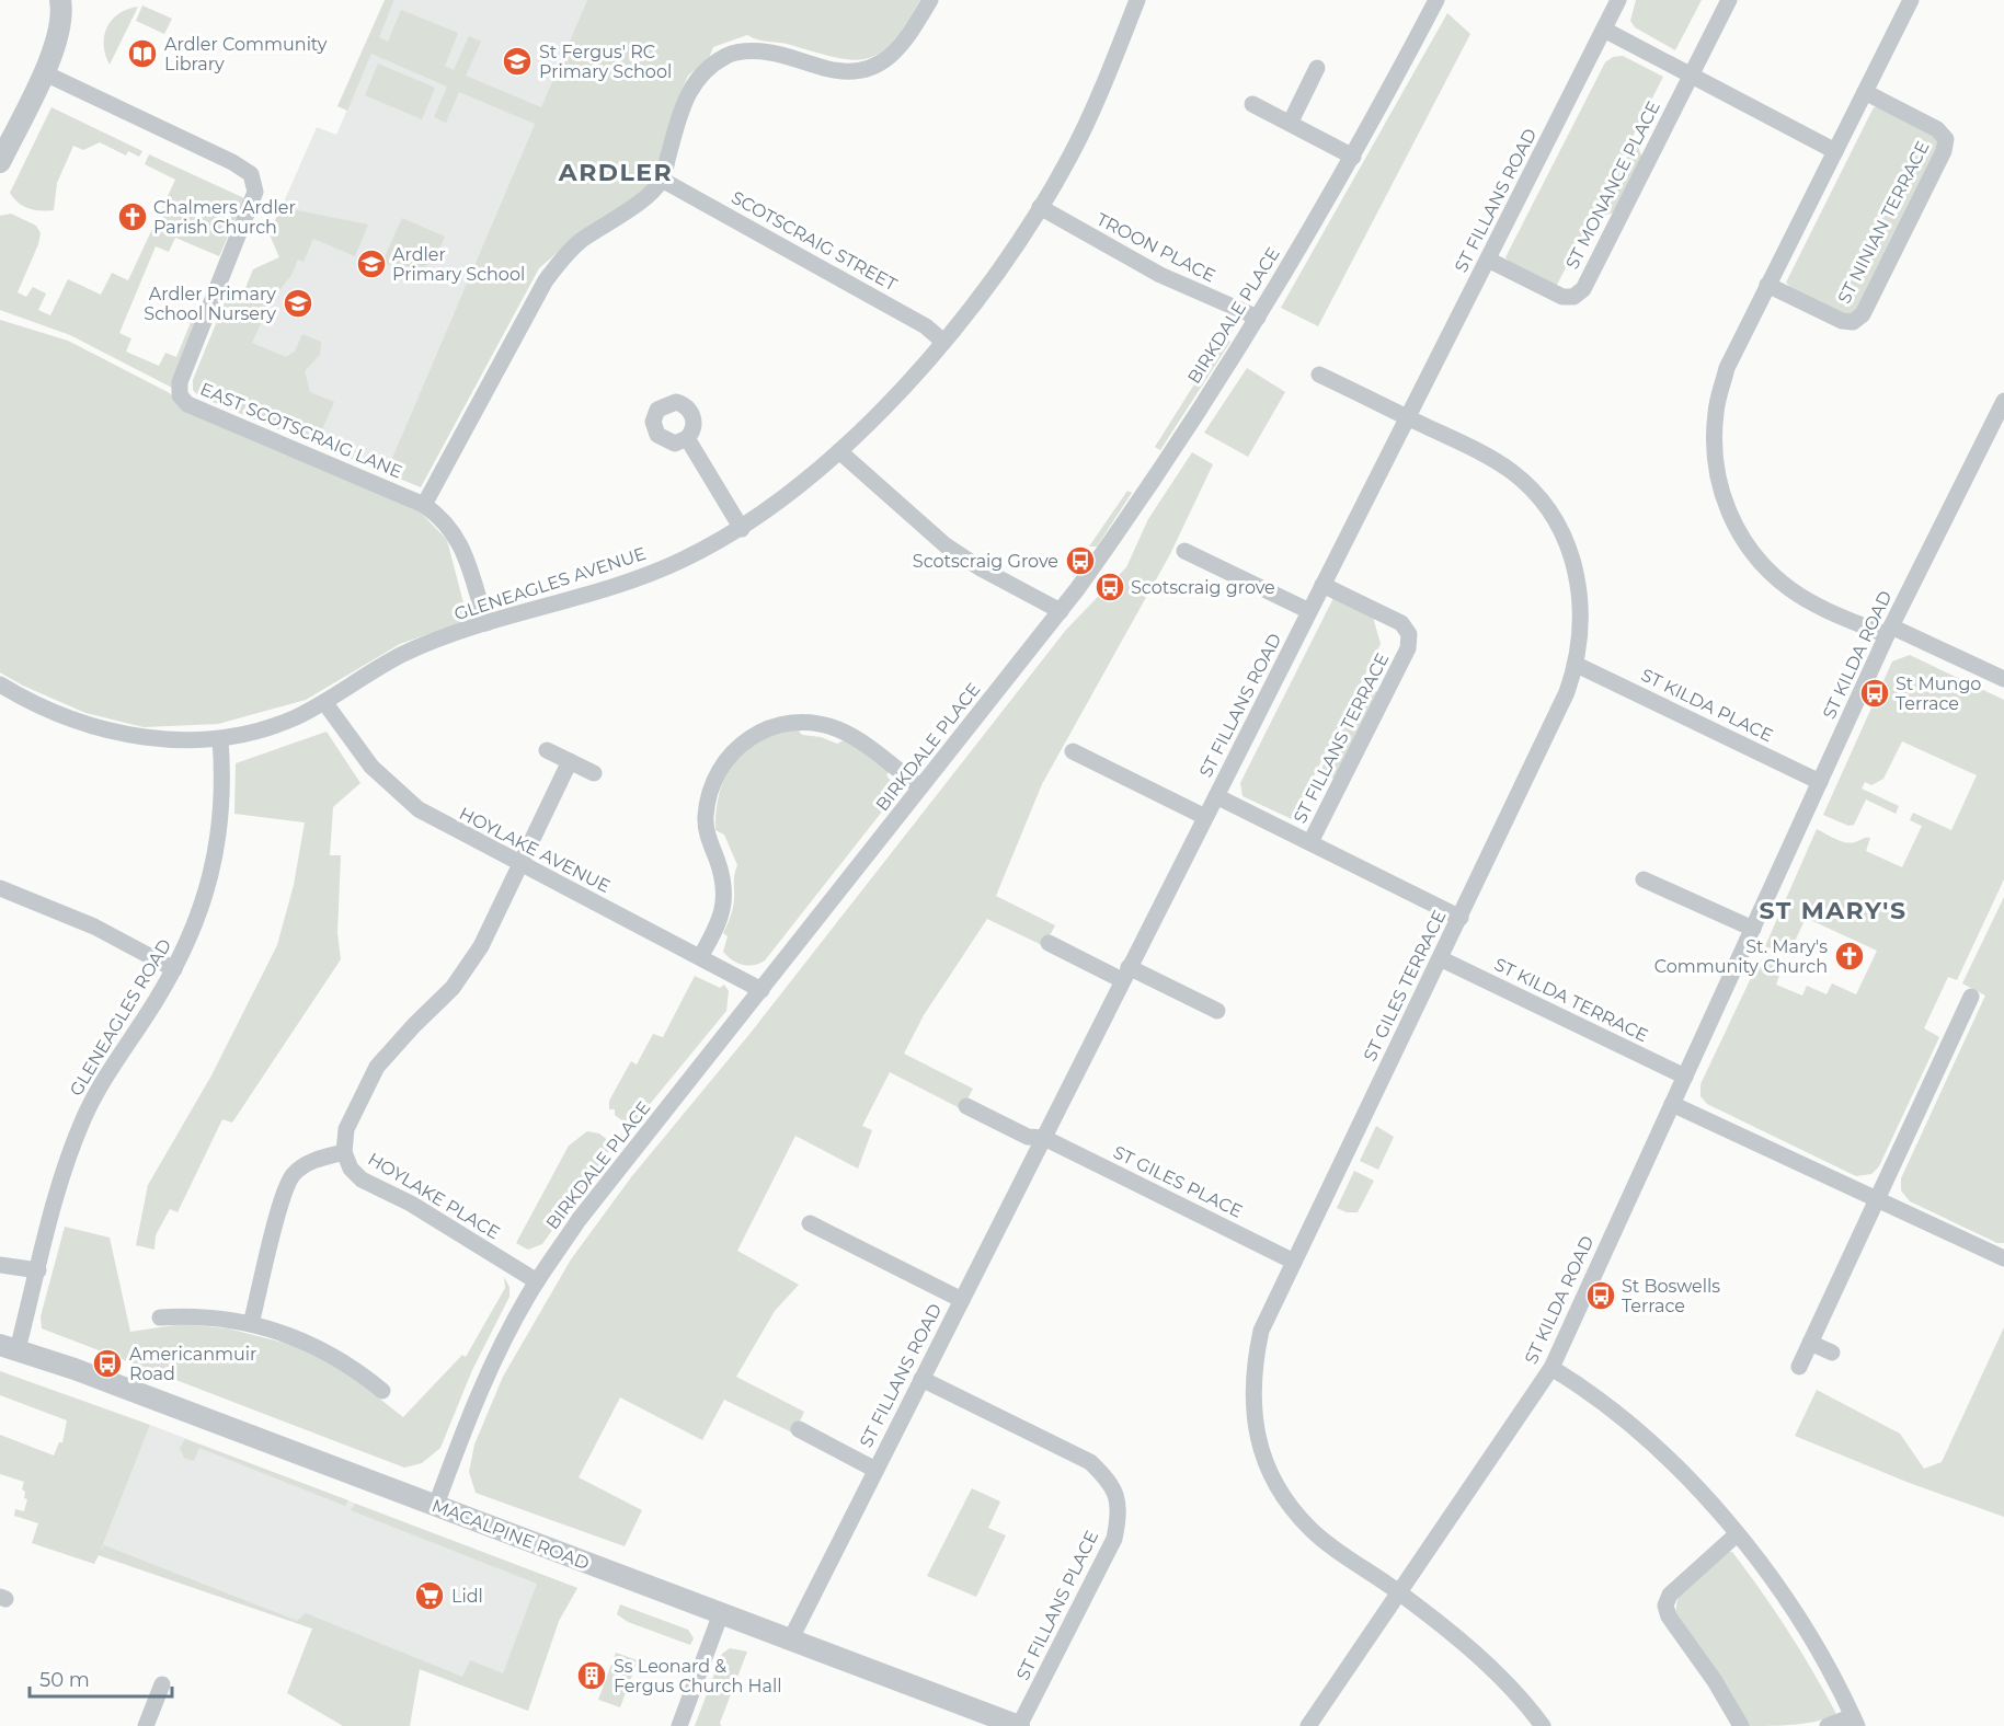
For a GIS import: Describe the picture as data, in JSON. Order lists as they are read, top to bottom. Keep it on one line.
{"streets":{"street":["ST MONANCE PLACE","ST FILLANS ROAD","ST NINIAN TERRACE","SCOTSCRAIG STREET","TROON PLACE","BIRKDALE PLACE","EAST SCOTSCRAIG LANE","GLENEAGLES AVENUE","ST KILDA ROAD","ST KILDA PLACE","ST FILLANS TERRACE","HOYLAKE AVENUE","ST GILES TERRACE","ST KILDA TERRACE","GLENEAGLES ROAD","ST GILES PLACE","HOYLAKE PLACE","MACALPINE ROAD","ST FILLANS PLACE"]},"crossings":[["ST MONANCE PLACE","ST FILLANS ROAD"],["ST FILLANS ROAD","ST FILLANS TERRACE"],["ST FILLANS ROAD","ST GILES TERRACE"],["ST FILLANS ROAD","ST GILES PLACE"],["ST FILLANS ROAD","MACALPINE ROAD"],["ST FILLANS ROAD","ST FILLANS PLACE"],["SCOTSCRAIG STREET","GLENEAGLES AVENUE"],["TROON PLACE","BIRKDALE PLACE"],["TROON PLACE","GLENEAGLES AVENUE"],["BIRKDALE PLACE","HOYLAKE AVENUE"],["BIRKDALE PLACE","HOYLAKE PLACE"],["BIRKDALE PLACE","MACALPINE ROAD"],["EAST SCOTSCRAIG LANE","GLENEAGLES AVENUE"],["GLENEAGLES AVENUE","HOYLAKE AVENUE"],["GLENEAGLES AVENUE","GLENEAGLES ROAD"],["ST KILDA ROAD","ST KILDA PLACE"],["ST KILDA ROAD","ST GILES TERRACE"],["ST KILDA ROAD","ST KILDA TERRACE"],["ST KILDA PLACE","ST GILES TERRACE"],["ST FILLANS TERRACE","ST GILES TERRACE"],["HOYLAKE AVENUE","HOYLAKE PLACE"],["ST GILES TERRACE","ST KILDA TERRACE"],["ST GILES TERRACE","ST GILES PLACE"],["GLENEAGLES ROAD","MACALPINE ROAD"],["MACALPINE ROAD","ST FILLANS PLACE"]],"districts":["ARDLER","ST MARY'S"],"places":{"library":["Ardler Community Library"],"school or university":["St Fergus' RC Primary School","Ardler Primary School","Ardler Primary School Nursery"],"church":["Chalmers Ardler Parish Church","St. Mary's Community Church"],"bus stop":["Scotscraig Grove","Scotscraig grove","St Mungo Terrace","St Boswells Terrace","Americanmuir Road"],"supermarket":["Lidl"],"building":["Ss Leonard & Fergus Church Hall"]},"scale_bar":"50 m"}
